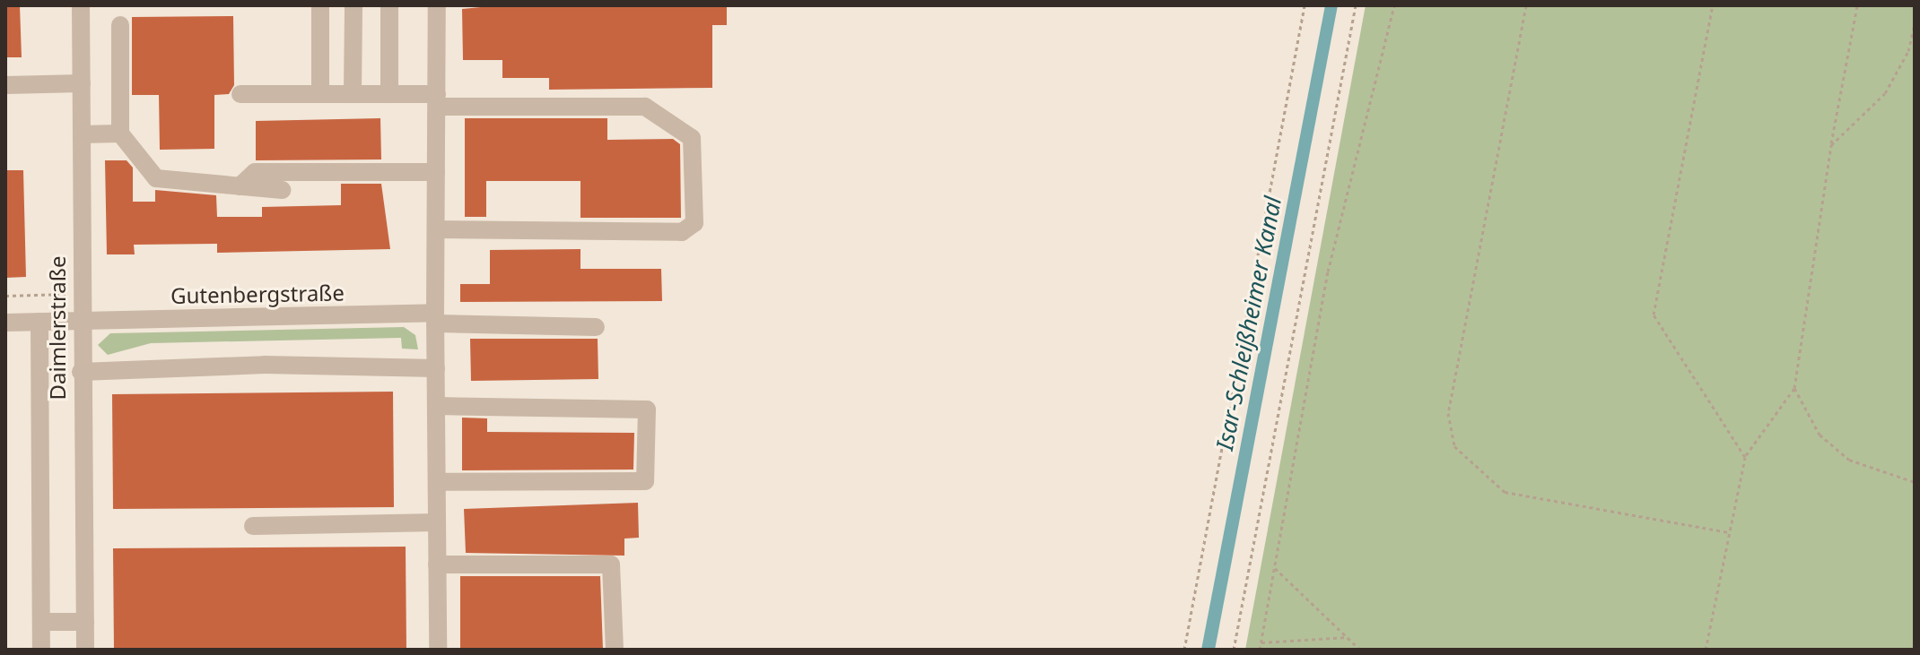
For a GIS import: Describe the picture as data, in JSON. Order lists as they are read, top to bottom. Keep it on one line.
{"streets":{"street":["Gutenbergstraße","Daimlerstraße"]},"crossings":[["Gutenbergstraße","Daimlerstraße"]],"water":["Isar-Schleißheimer Kanal"]}
